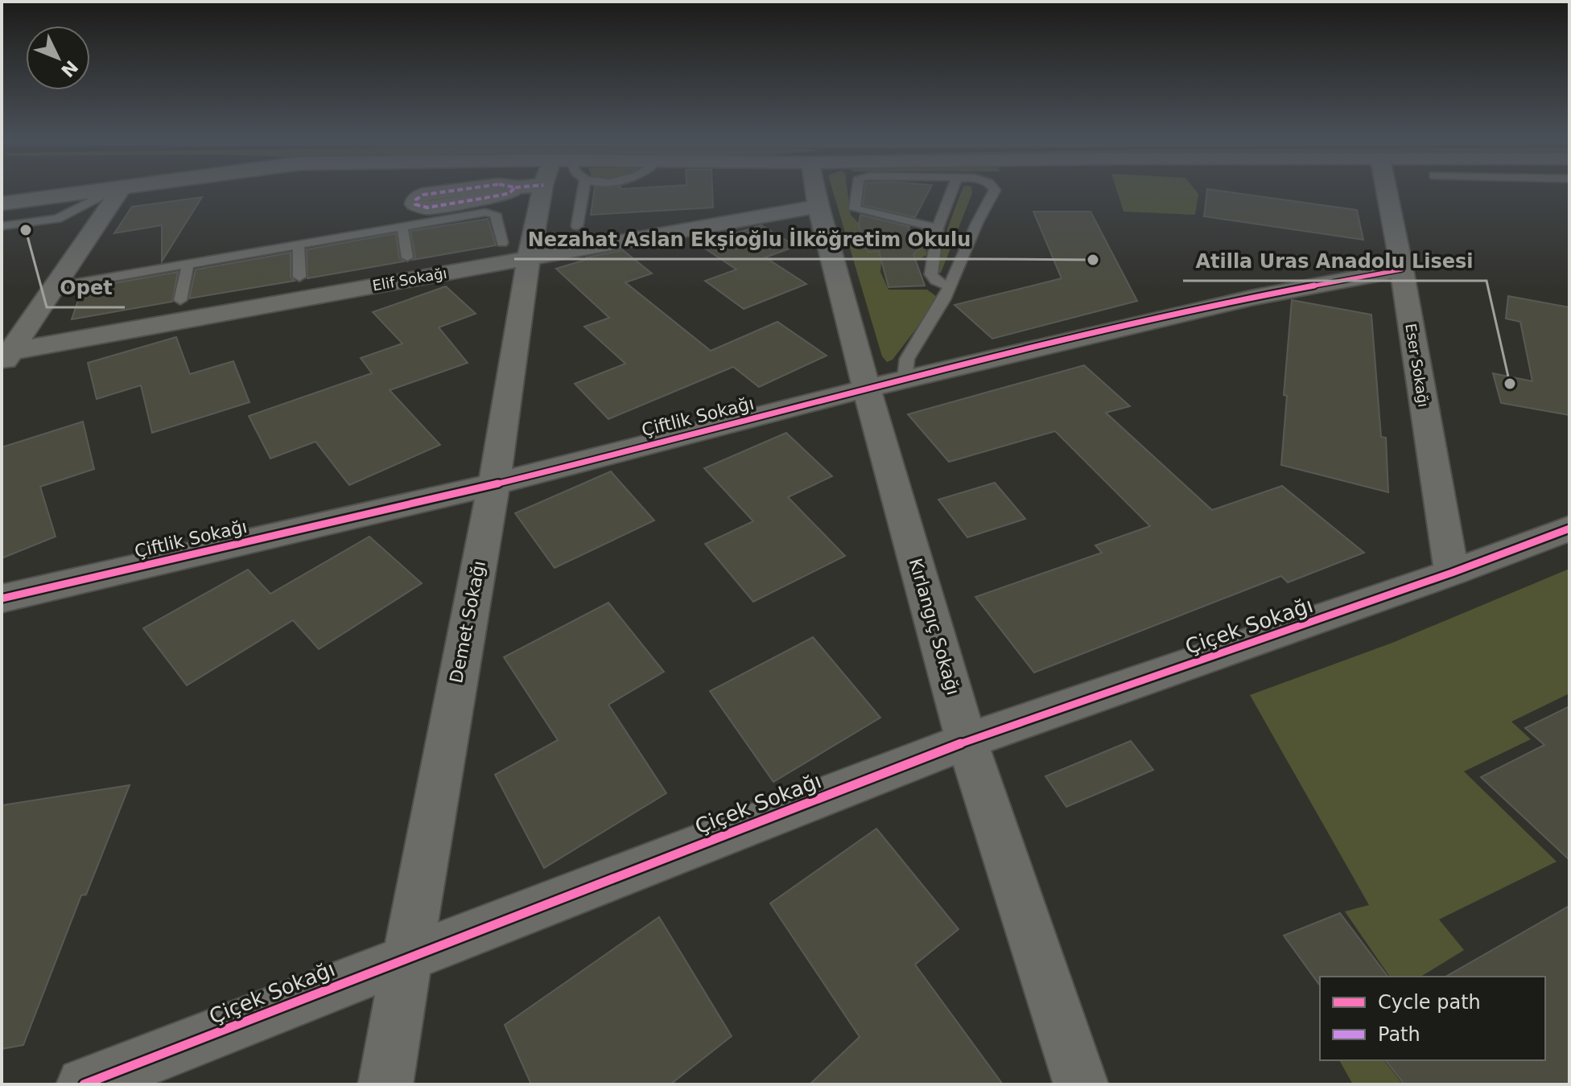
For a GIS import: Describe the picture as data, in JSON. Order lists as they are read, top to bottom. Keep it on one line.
{"streets":{"street":["Elif Sokağı","Eser Sokağı","Çiftlik Sokağı","Demet Sokağı","Çiçek Sokağı","Kırlangıç Sokağı"]},"crossings":[["Elif Sokağı","Demet Sokağı"],["Elif Sokağı","Kırlangıç Sokağı"],["Eser Sokağı","Çiftlik Sokağı"],["Eser Sokağı","Çiçek Sokağı"],["Çiftlik Sokağı","Demet Sokağı"],["Çiftlik Sokağı","Kırlangıç Sokağı"],["Demet Sokağı","Çiçek Sokağı"],["Çiçek Sokağı","Kırlangıç Sokağı"]],"places":["Opet","Nezahat Aslan Ekşioğlu İlköğretim Okulu","Atilla Uras Anadolu Lisesi"],"legend":["Cycle path","Path"],"north":"bottom right"}
